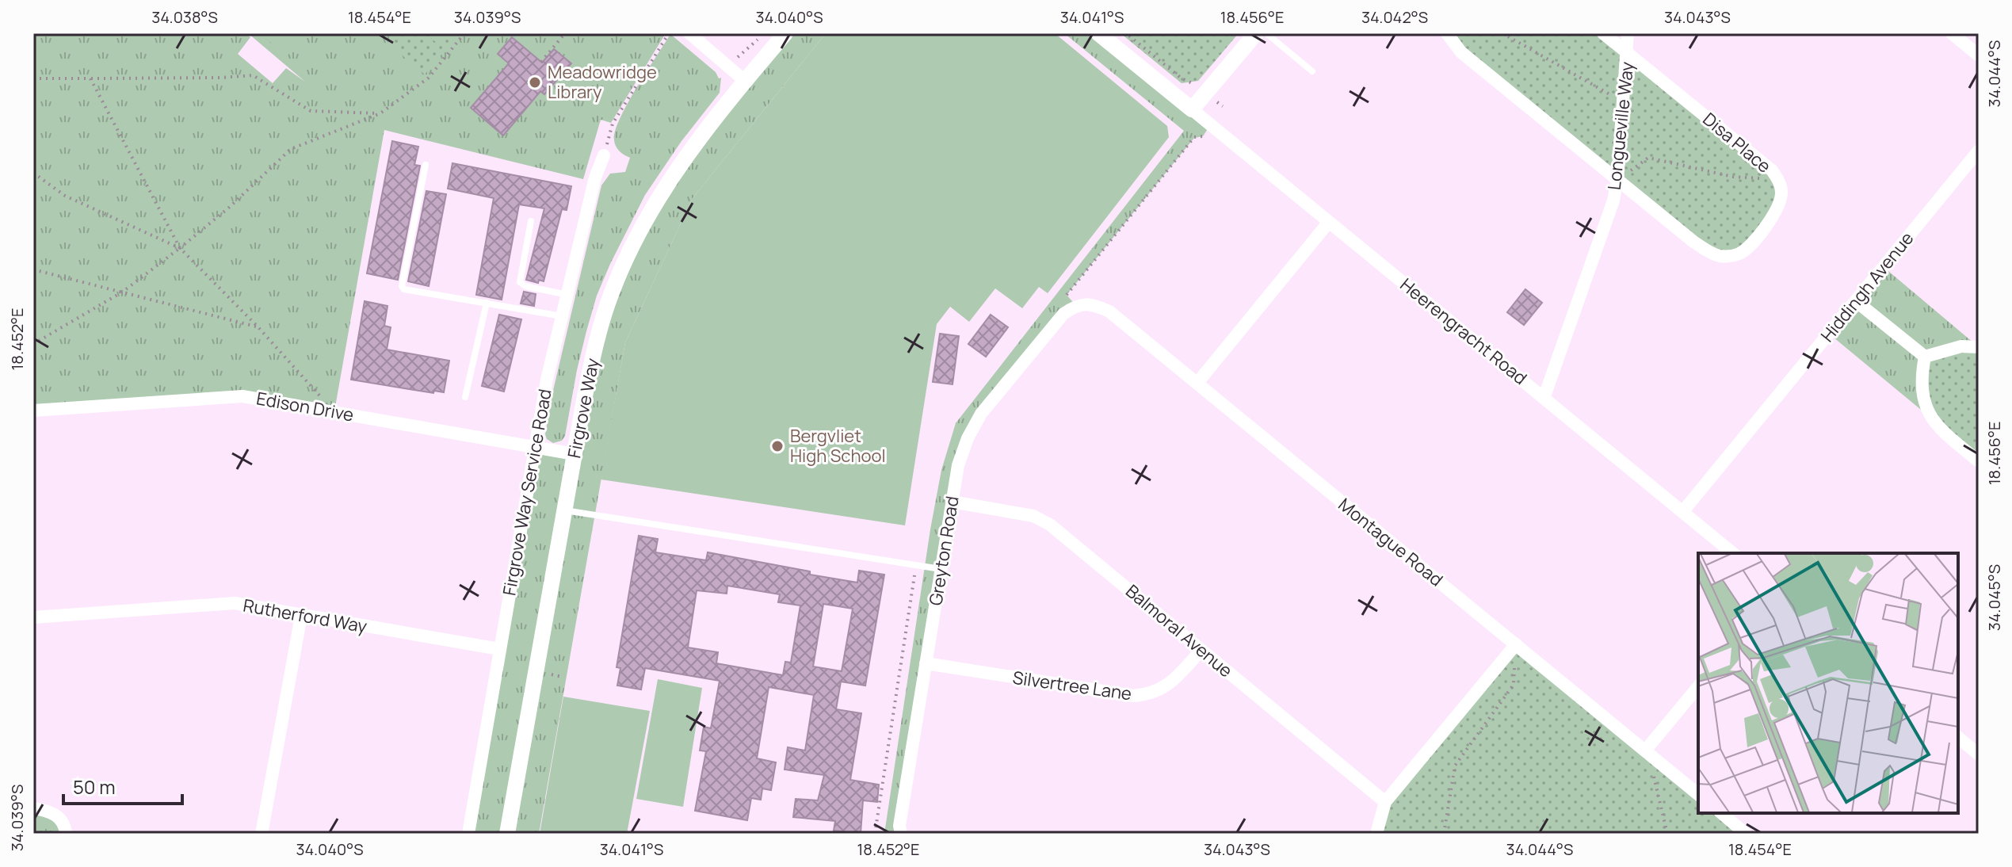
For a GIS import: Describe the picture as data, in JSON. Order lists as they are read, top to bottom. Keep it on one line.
{"streets":{"street":["Longueville Way","Disa Place","Hiddingh Avenue","Heerengracht Road","Edison Drive","Firgrove Way","Firgrove Way Service Road","Montague Road","Greyton Road","Rutherford Way","Balmoral Avenue","Silvertree Lane"]},"crossings":[["Longueville Way","Disa Place"],["Longueville Way","Heerengracht Road"],["Hiddingh Avenue","Heerengracht Road"],["Edison Drive","Firgrove Way"],["Edison Drive","Firgrove Way Service Road"],["Firgrove Way Service Road","Rutherford Way"],["Montague Road","Greyton Road"],["Greyton Road","Balmoral Avenue"],["Greyton Road","Silvertree Lane"],["Balmoral Avenue","Silvertree Lane"]],"places":["Meadowridge Library","Bergvliet High School"],"scale_bar":"50 m","coordinates":["34.038°S","18.454°E","34.039°S","34.040°S","34.041°S","18.456°E","34.042°S","34.043°S","34.044°S","18.452°E","34.045°S"]}
